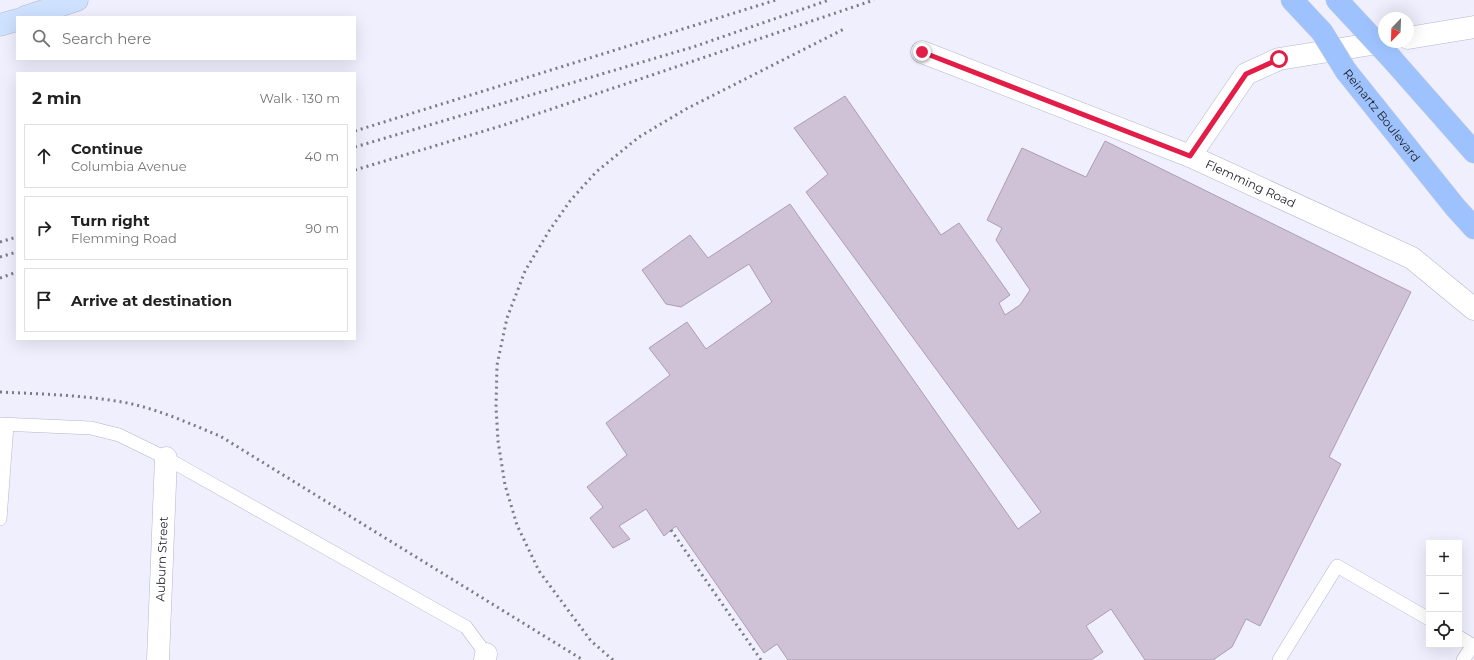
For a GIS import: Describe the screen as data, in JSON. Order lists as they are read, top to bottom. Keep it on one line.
{"streets":{"main road":["Reinartz Boulevard"],"street":["Flemming Road","Auburn Street"]},"north":"bottom left","page":{"search":"Search here","heading":["2 min","Walk · 130 m"],"list":[["Continue","Columbia Avenue","40 m"],["Turn right","Flemming Road","90 m"],"Arrive at destination"],"map_buttons":["+","−"]}}
